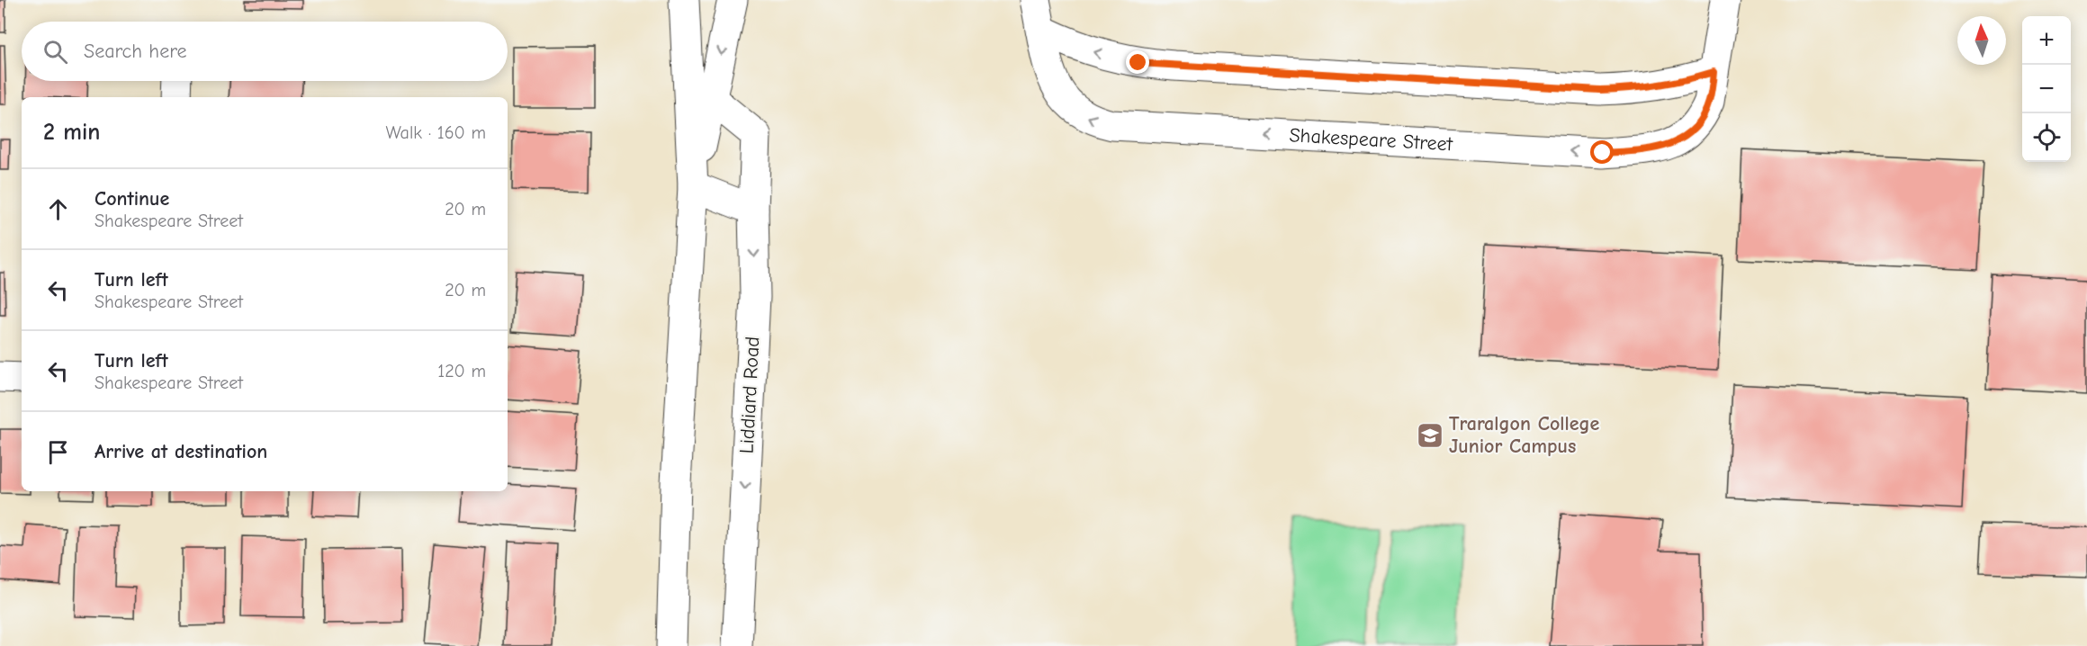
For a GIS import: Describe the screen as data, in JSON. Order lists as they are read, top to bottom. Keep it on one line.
{"streets":{"street":["Shakespeare Street","Liddiard Road"]},"places":{"school or university":["Traralgon College Junior Campus"]},"north":"top","page":{"map_buttons":["+","−"],"search":"Search here","heading":["2 min","Walk · 160 m"],"list":[["Continue","Shakespeare Street","20 m"],["Turn left","Shakespeare Street","20 m"],["Turn left","Shakespeare Street","120 m"],"Arrive at destination"]}}
